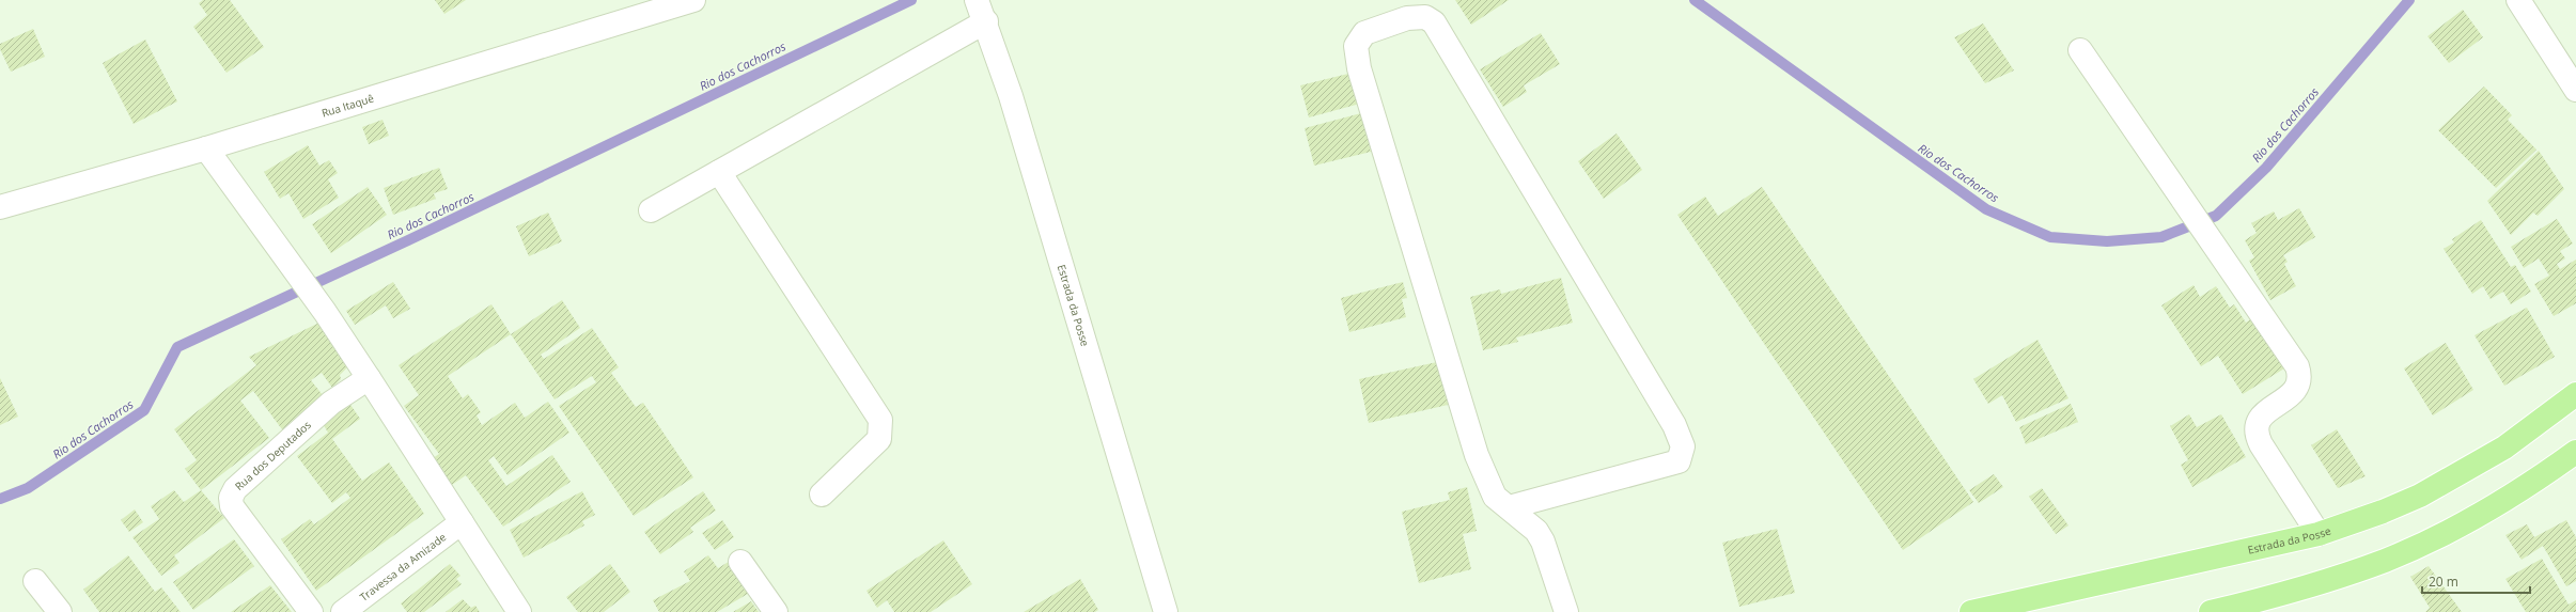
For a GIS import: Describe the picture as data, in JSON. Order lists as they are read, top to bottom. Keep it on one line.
{"streets":{"main road":["Estrada da Posse"],"street":["Rua Itaquê","Rua dos Deputados","Travessa da Amizade"]},"water":["Rio dos Cachorros"],"scale_bar":"20 m"}
